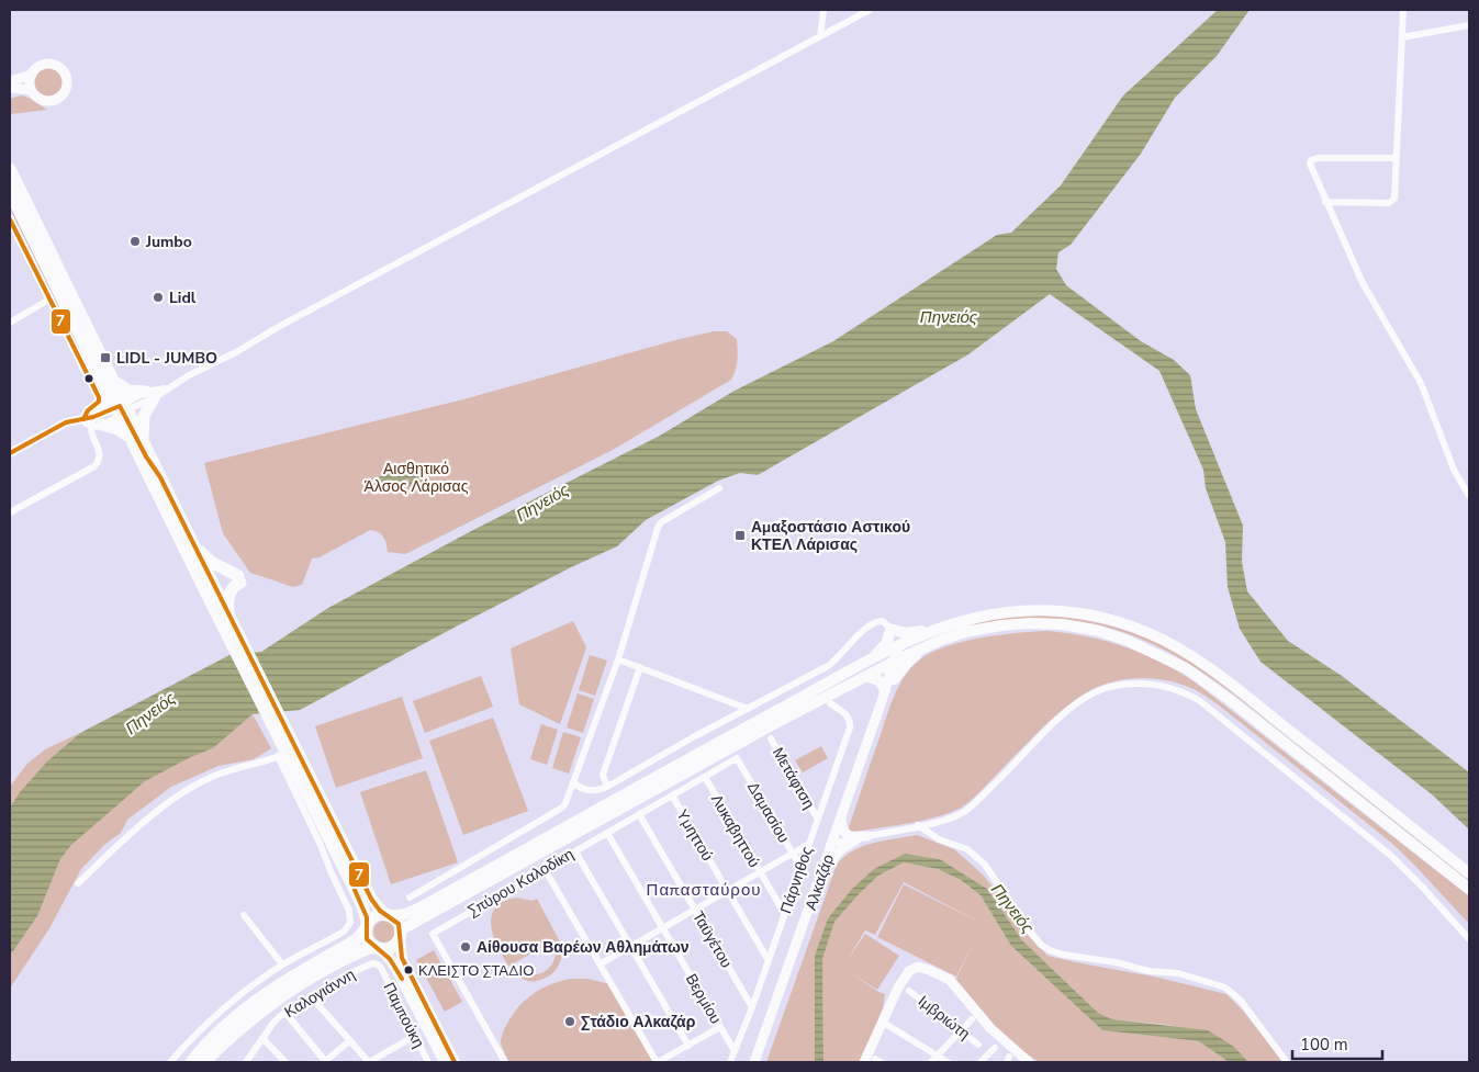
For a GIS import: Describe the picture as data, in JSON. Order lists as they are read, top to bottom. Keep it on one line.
{"streets":{"street":["Μετάφτση","Δαμασίου","Λυκαβηττού","Υμηττού","Πάρνηθος","Σπύρου Καλοδίκη","Αλκαζάρ","Ταϋγέτου","Καλογιάννη","Βερμίου","Παμπούκη","Ιμβριώτη"]},"crossings":[["Μετάφτση","Πάρνηθος"],["Δαμασίου","Πάρνηθος"],["Δαμασίου","Σπύρου Καλοδίκη"],["Λυκαβηττού","Πάρνηθος"],["Λυκαβηττού","Σπύρου Καλοδίκη"],["Υμηττού","Πάρνηθος"],["Υμηττού","Σπύρου Καλοδίκη"],["Πάρνηθος","Ταϋγέτου"],["Πάρνηθος","Βερμίου"],["Σπύρου Καλοδίκη","Ταϋγέτου"],["Σπύρου Καλοδίκη","Βερμίου"],["Καλογιάννη","Παμπούκη"]],"districts":["Παπασταύρου"],"water":["Πηνειός"],"parks":["Αισθητικό Άλσος Λάρισας"],"places":{"other":["Jumbo","Lidl","Αίθουσα Βαρέων Αθλημάτων","ΚΛΕΙΣΤΟ ΣΤΑΔΙΟ","Στάδιο Αλκαζάρ"],"transit":["LIDL - JUMBO","Αμαξοστάσιο Αστικού ΚΤΕΛ Λάρισας"]},"lines":["transit line 7"],"scale_bar":"100 m"}
